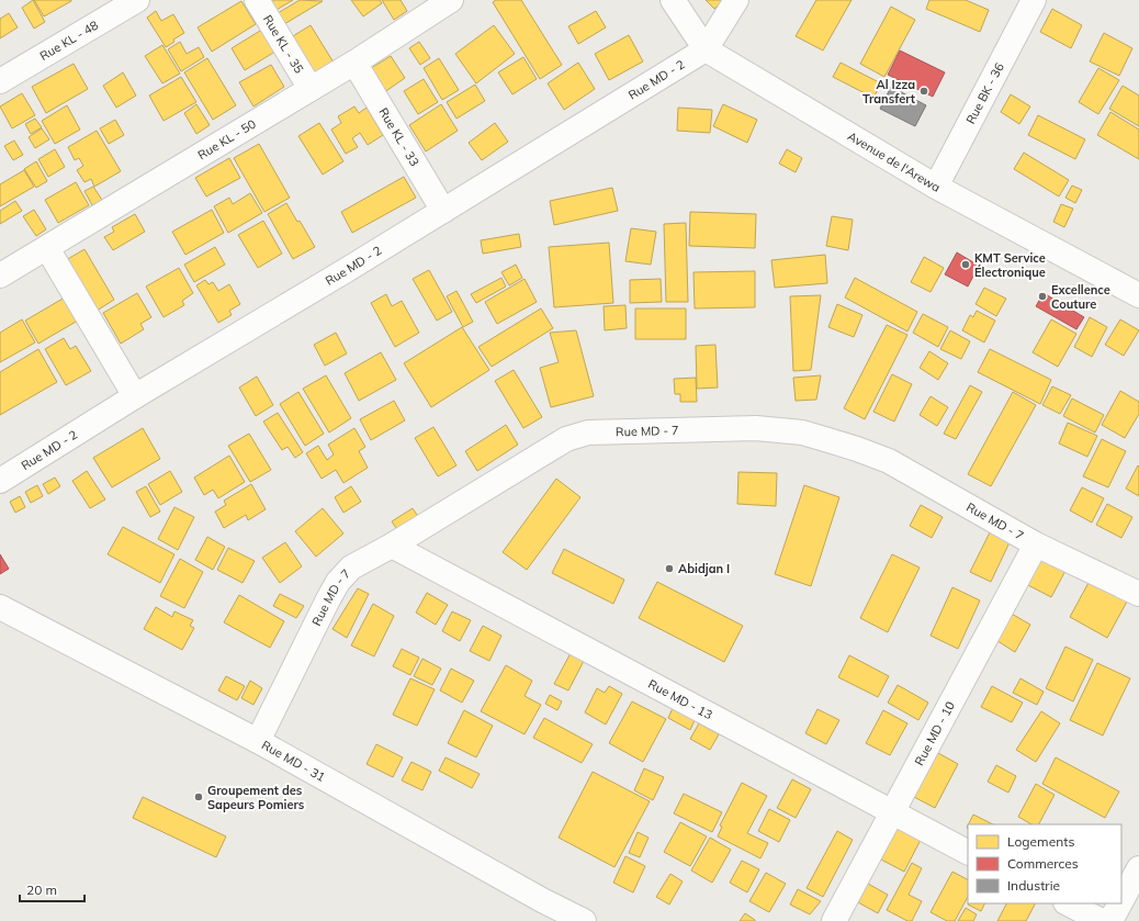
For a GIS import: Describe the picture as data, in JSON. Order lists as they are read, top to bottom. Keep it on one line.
{"streets":{"street":["Rue KL - 48","Rue KL - 35","Rue MD - 2","Rue BK - 36","Rue KL - 33","Rue KL - 50","Avenue de l'Arewa","Rue MD - 7","Rue MD - 13","Rue MD - 10","Rue MD - 31"]},"crossings":[["Rue KL - 35","Rue KL - 50"],["Rue MD - 2","Rue KL - 33"],["Rue MD - 2","Avenue de l'Arewa"],["Rue BK - 36","Avenue de l'Arewa"],["Rue KL - 33","Rue KL - 50"],["Rue MD - 7","Rue MD - 13"],["Rue MD - 7","Rue MD - 10"],["Rue MD - 7","Rue MD - 31"],["Rue MD - 13","Rue MD - 10"]],"places":["Al Izza Transfert","KMT Service Électronique","Excellence Couture","Abidjan I","Groupement des Sapeurs Pomiers"],"legend":["Logements","Commerces","Industrie"],"scale_bar":"20 m"}
